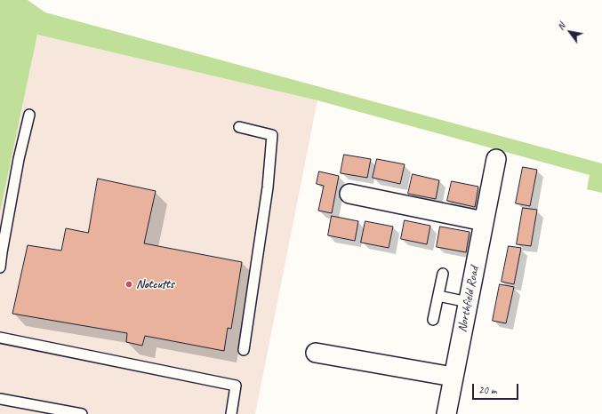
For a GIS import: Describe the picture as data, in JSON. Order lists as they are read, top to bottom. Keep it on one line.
{"streets":{"street":["Northfield Road"]},"places":["Notcutts"],"scale_bar":"20 m","north":"top left"}
